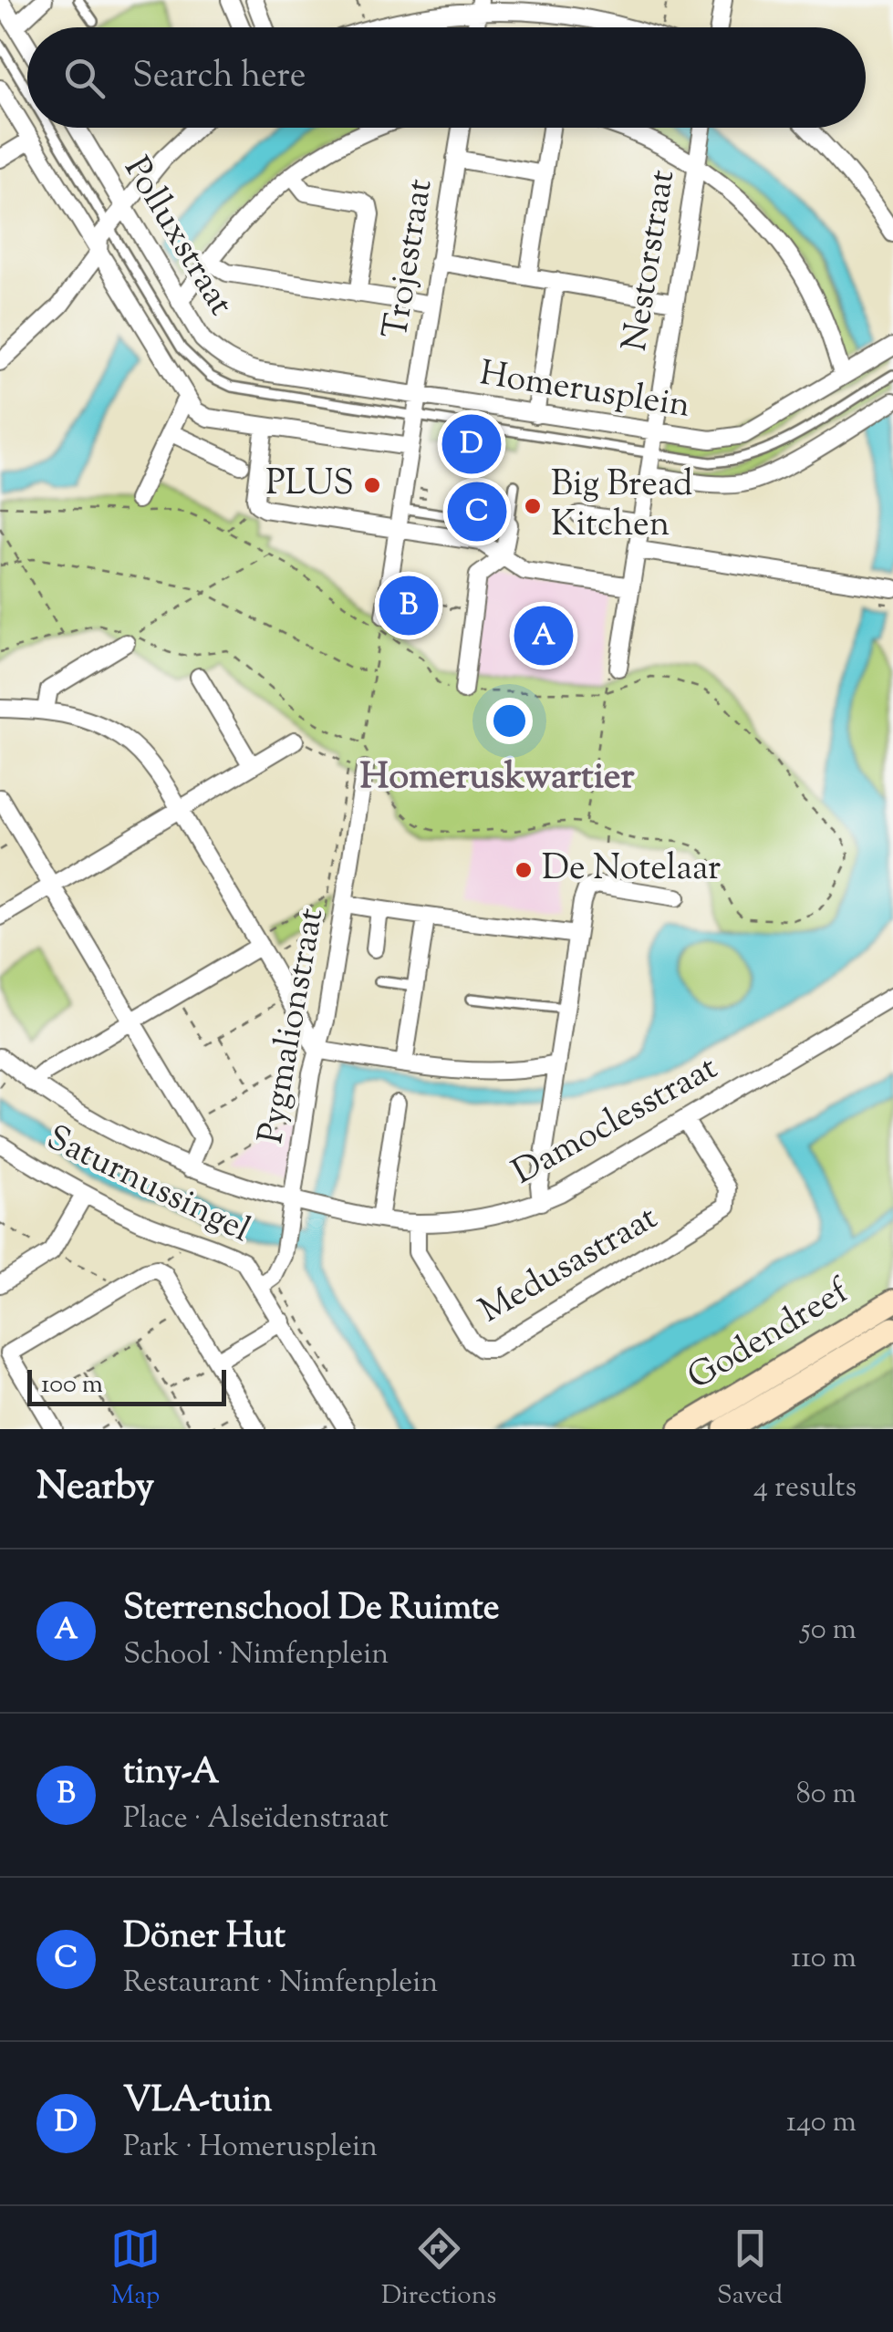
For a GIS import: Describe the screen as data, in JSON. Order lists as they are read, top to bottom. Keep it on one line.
{"streets":{"main road":["Godendreef"],"street":["Polluxstraat","Trojestraat","Nestorstraat","Homerusplein","Pygmalionstraat","Damoclesstraat","Saturnussingel","Medusastraat"]},"crossings":[["Polluxstraat","Trojestraat"],["Polluxstraat","Homerusplein"],["Trojestraat","Homerusplein"],["Nestorstraat","Homerusplein"],["Pygmalionstraat","Damoclesstraat"],["Pygmalionstraat","Saturnussingel"],["Damoclesstraat","Medusastraat"]],"districts":["Homeruskwartier"],"places":["PLUS","Big Bread Kitchen","De Notelaar"],"scale_bar":"100 m","page":{"search":"Search here","pins":["D","C","B","A"],"scale":"100 m","heading":["Nearby","4 results"],"list":[{"mark":"A","name":"Sterrenschool De Ruimte","note":"School · Nimfenplein","value":"50 m"},{"mark":"B","name":"tiny-A","note":"Place · Alseïdenstraat","value":"80 m"},{"mark":"C","name":"Döner Hut","note":"Restaurant · Nimfenplein","value":"110 m"},{"mark":"D","name":"VLA-tuin","note":"Park · Homerusplein","value":"140 m"}],"nav":["Map","Directions","Saved"]}}
